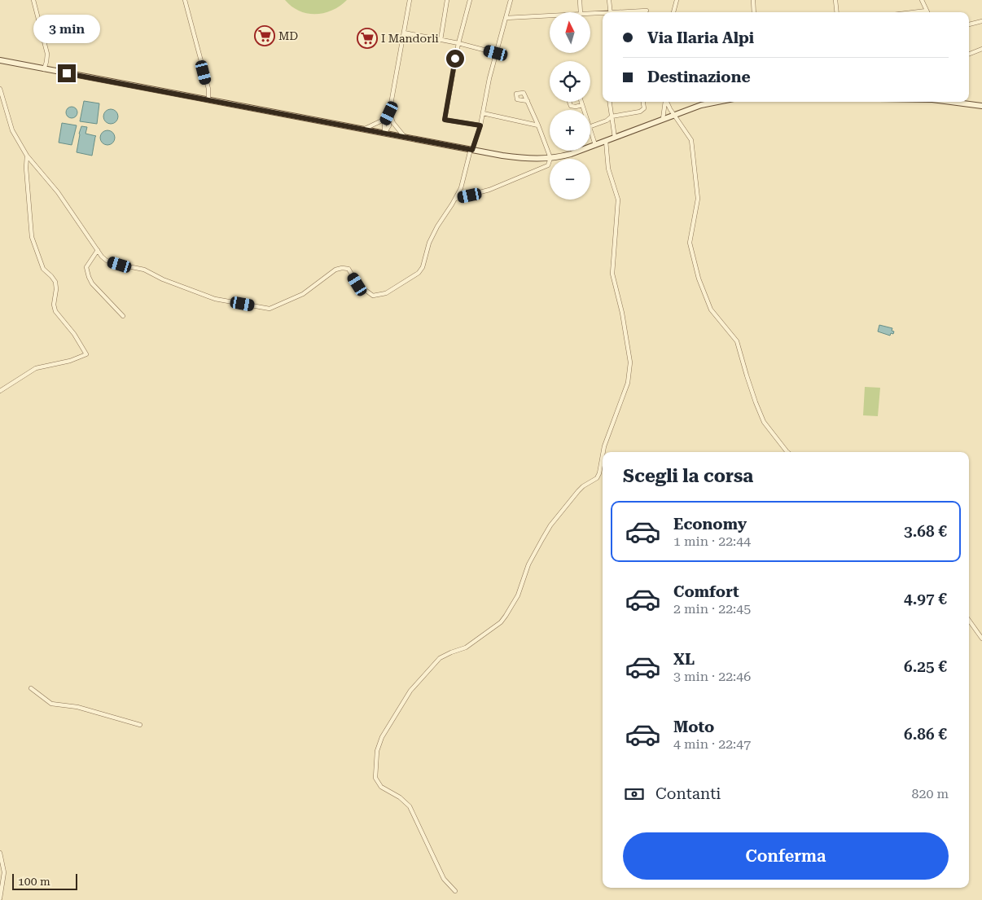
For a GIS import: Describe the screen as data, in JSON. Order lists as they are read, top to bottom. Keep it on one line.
{"places":{"supermarket":["MD","I Mandorli"]},"scale_bar":"100 m","north":"top","page":{"map_buttons":["+","−"],"banner":["Via Ilaria Alpi","Destinazione"],"bubble":"3 min","heading":"Scegli la corsa","list":[{"name":"Economy","note":"1 min · 22:44","value":"3.68 €"},{"name":"Comfort","note":"2 min · 22:45","value":"4.97 €"},{"name":"XL","note":"3 min · 22:46","value":"6.25 €"},{"name":"Moto","note":"4 min · 22:47","value":"6.86 €"}],"pay":["Contanti","820 m"],"buttons":"Conferma","scale":"100 m"}}
